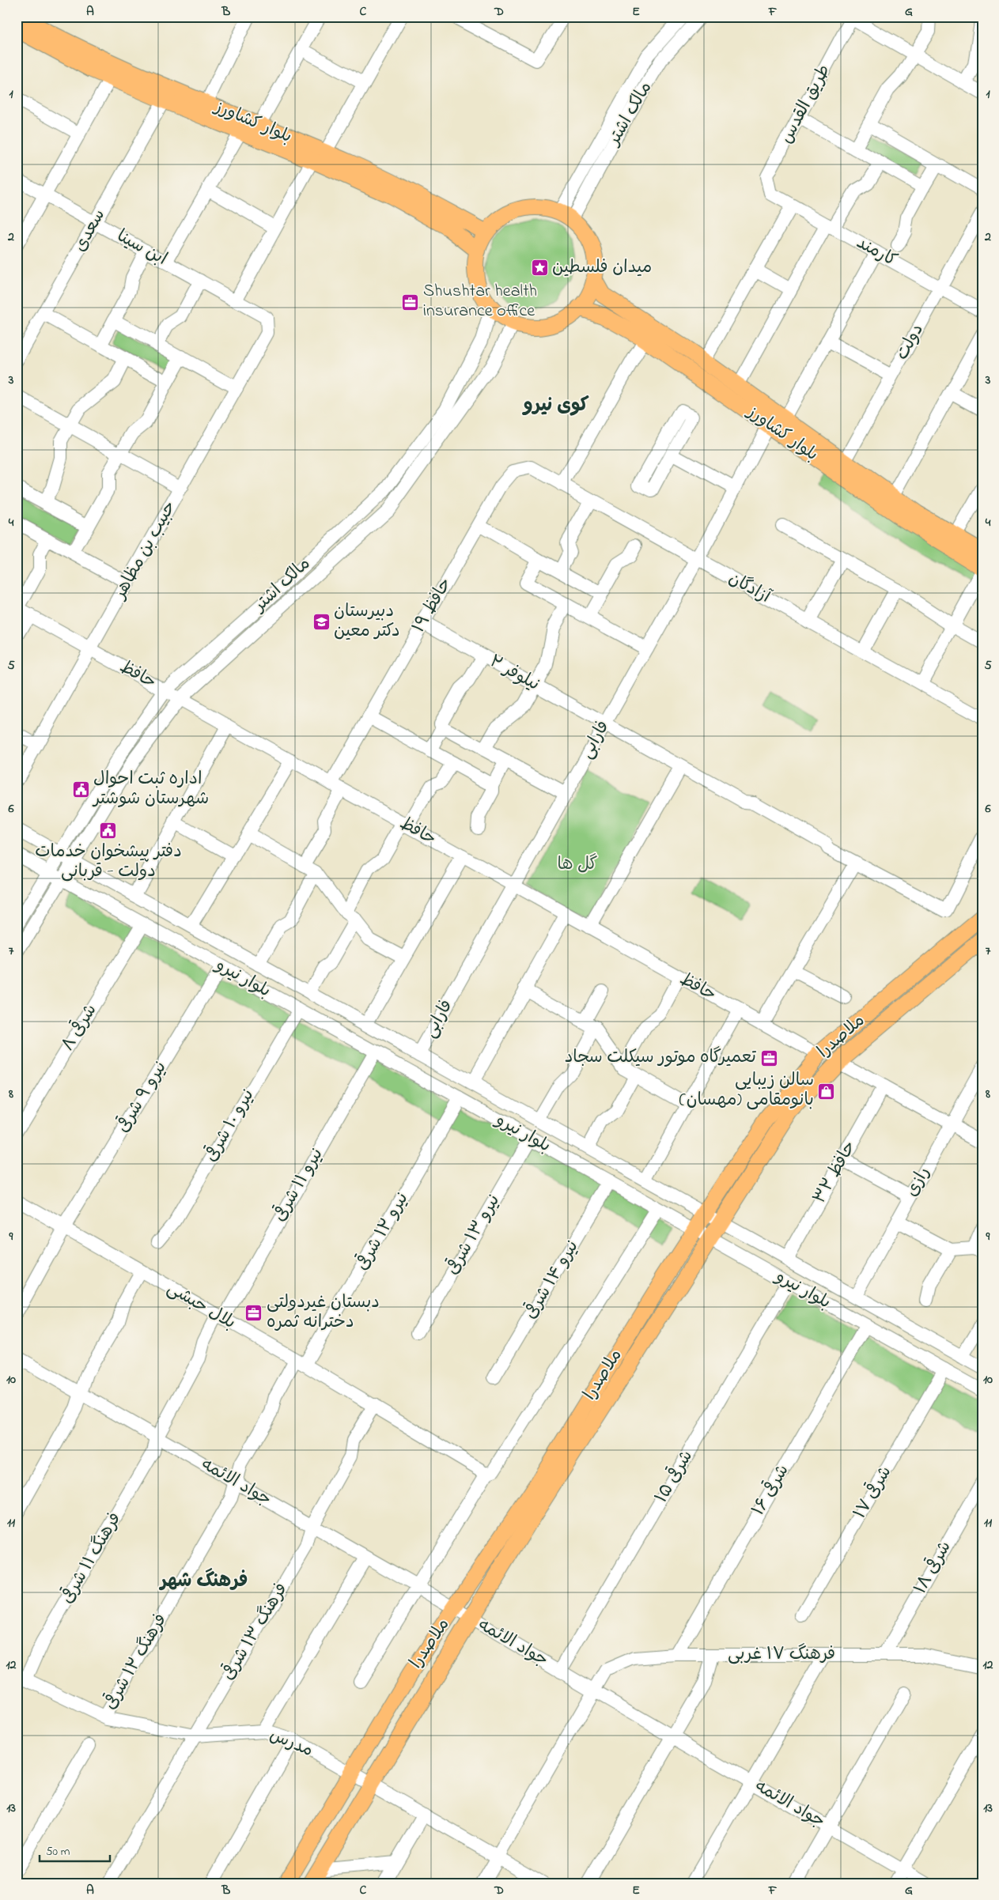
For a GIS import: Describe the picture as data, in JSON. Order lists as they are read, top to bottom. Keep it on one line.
{"streets":{"main road":["بلوار کشاورز","ملاصدرا"],"street":["طریق القدس","مالک اشتر","سعدی","ابن سینا","کارمند","دولت","حبیب بن مظاهر","آزادگان","حافظ ۱۹","نیلوفر ۲","حافظ","فارابی","بلوار نیرو","۸ شرقی","نیرو ۹ شرقی","نیرو ۱۰ شرقی","حافظ ۳۲","رازی","نیرو ۱۱ شرقی","نیرو ۱۲ شرقی","نیرو ۱۳ شرقی","نیرو ۱۴ شرقی","بلال حبشی","۱۵ شرقی","جواد الائمه","۱۶ شرقی","۱۷ شرقی","فرهنگ ۱۱ شرقی","۱۸ شرقی","فرهنگ ۱۳ شرقی","فرهنگ ۱۷ غربی","فرهنگ ۱۲ شرقی","مدرس"]},"crossings":[["طریق القدس","کارمند"],["مالک اشتر","بلوار کشاورز"],["مالک اشتر","حافظ"],["مالک اشتر","بلوار نیرو"],["بلوار کشاورز","سعدی"],["بلوار کشاورز","دولت"],["بلوار کشاورز","فارابی"],["سعدی","ابن سینا"],["ابن سینا","حبیب بن مظاهر"],["کارمند","دولت"],["حبیب بن مظاهر","حافظ"],["آزادگان","حافظ ۱۹"],["آزادگان","فارابی"],["حافظ ۱۹","نیلوفر ۲"],["حافظ ۱۹","حافظ"],["نیلوفر ۲","فارابی"],["حافظ","فارابی"],["حافظ","ملاصدرا"],["فارابی","بلوار نیرو"],["بلوار نیرو","۸ شرقی"],["بلوار نیرو","ملاصدرا"],["بلوار نیرو","نیرو ۹ شرقی"],["بلوار نیرو","نیرو ۱۰ شرقی"],["بلوار نیرو","حافظ ۳۲"],["بلوار نیرو","رازی"],["بلوار نیرو","نیرو ۱۱ شرقی"],["بلوار نیرو","نیرو ۱۲ شرقی"],["بلوار نیرو","نیرو ۱۳ شرقی"],["بلوار نیرو","نیرو ۱۴ شرقی"],["بلوار نیرو","۱۵ شرقی"],["بلوار نیرو","۱۶ شرقی"],["بلوار نیرو","۱۷ شرقی"],["ملاصدرا","جواد الائمه"],["ملاصدرا","مدرس"],["نیرو ۹ شرقی","بلال حبشی"],["نیرو ۱۱ شرقی","بلال حبشی"],["نیرو ۱۱ شرقی","جواد الائمه"],["نیرو ۱۱ شرقی","فرهنگ ۱۱ شرقی"],["نیرو ۱۲ شرقی","بلال حبشی"],["نیرو ۱۲ شرقی","جواد الائمه"],["نیرو ۱۲ شرقی","فرهنگ ۱۲ شرقی"],["بلال حبشی","فرهنگ ۱۳ شرقی"],["۱۵ شرقی","جواد الائمه"],["جواد الائمه","فرهنگ ۱۱ شرقی"],["جواد الائمه","فرهنگ ۱۳ شرقی"],["جواد الائمه","فرهنگ ۱۷ غربی"],["جواد الائمه","فرهنگ ۱۲ شرقی"],["۱۶ شرقی","فرهنگ ۱۷ غربی"],["فرهنگ ۱۱ شرقی","مدرس"],["۱۸ شرقی","فرهنگ ۱۷ غربی"],["فرهنگ ۱۳ شرقی","مدرس"],["فرهنگ ۱۷ غربی","مدرس"],["فرهنگ ۱۲ شرقی","مدرس"]],"districts":["کوی نیرو","فرهنگ شهر"],"parks":["گل ها"],"places":{"place":["میدان فلسطین"],"office":["Shushtar health insurance office","تعمیرگاه موتور سیکلت سجاد","دبستان غیردولتی دخترانه ثمره"],"school or university":["دبیرستان دکتر معین"],"public building":["اداره ثبت احوال شهرستان شوشتر","دفتر پیشخوان خدمات دولت - قربانی"],"shop":["سالن زیبایی بانومقامی (مهسان)"]},"scale_bar":"50 m","grid":{"columns":["A","B","C","D","E","F","G"],"rows":["1","2","3","4","5","6","7","8","9","10","11","12","13"]}}
